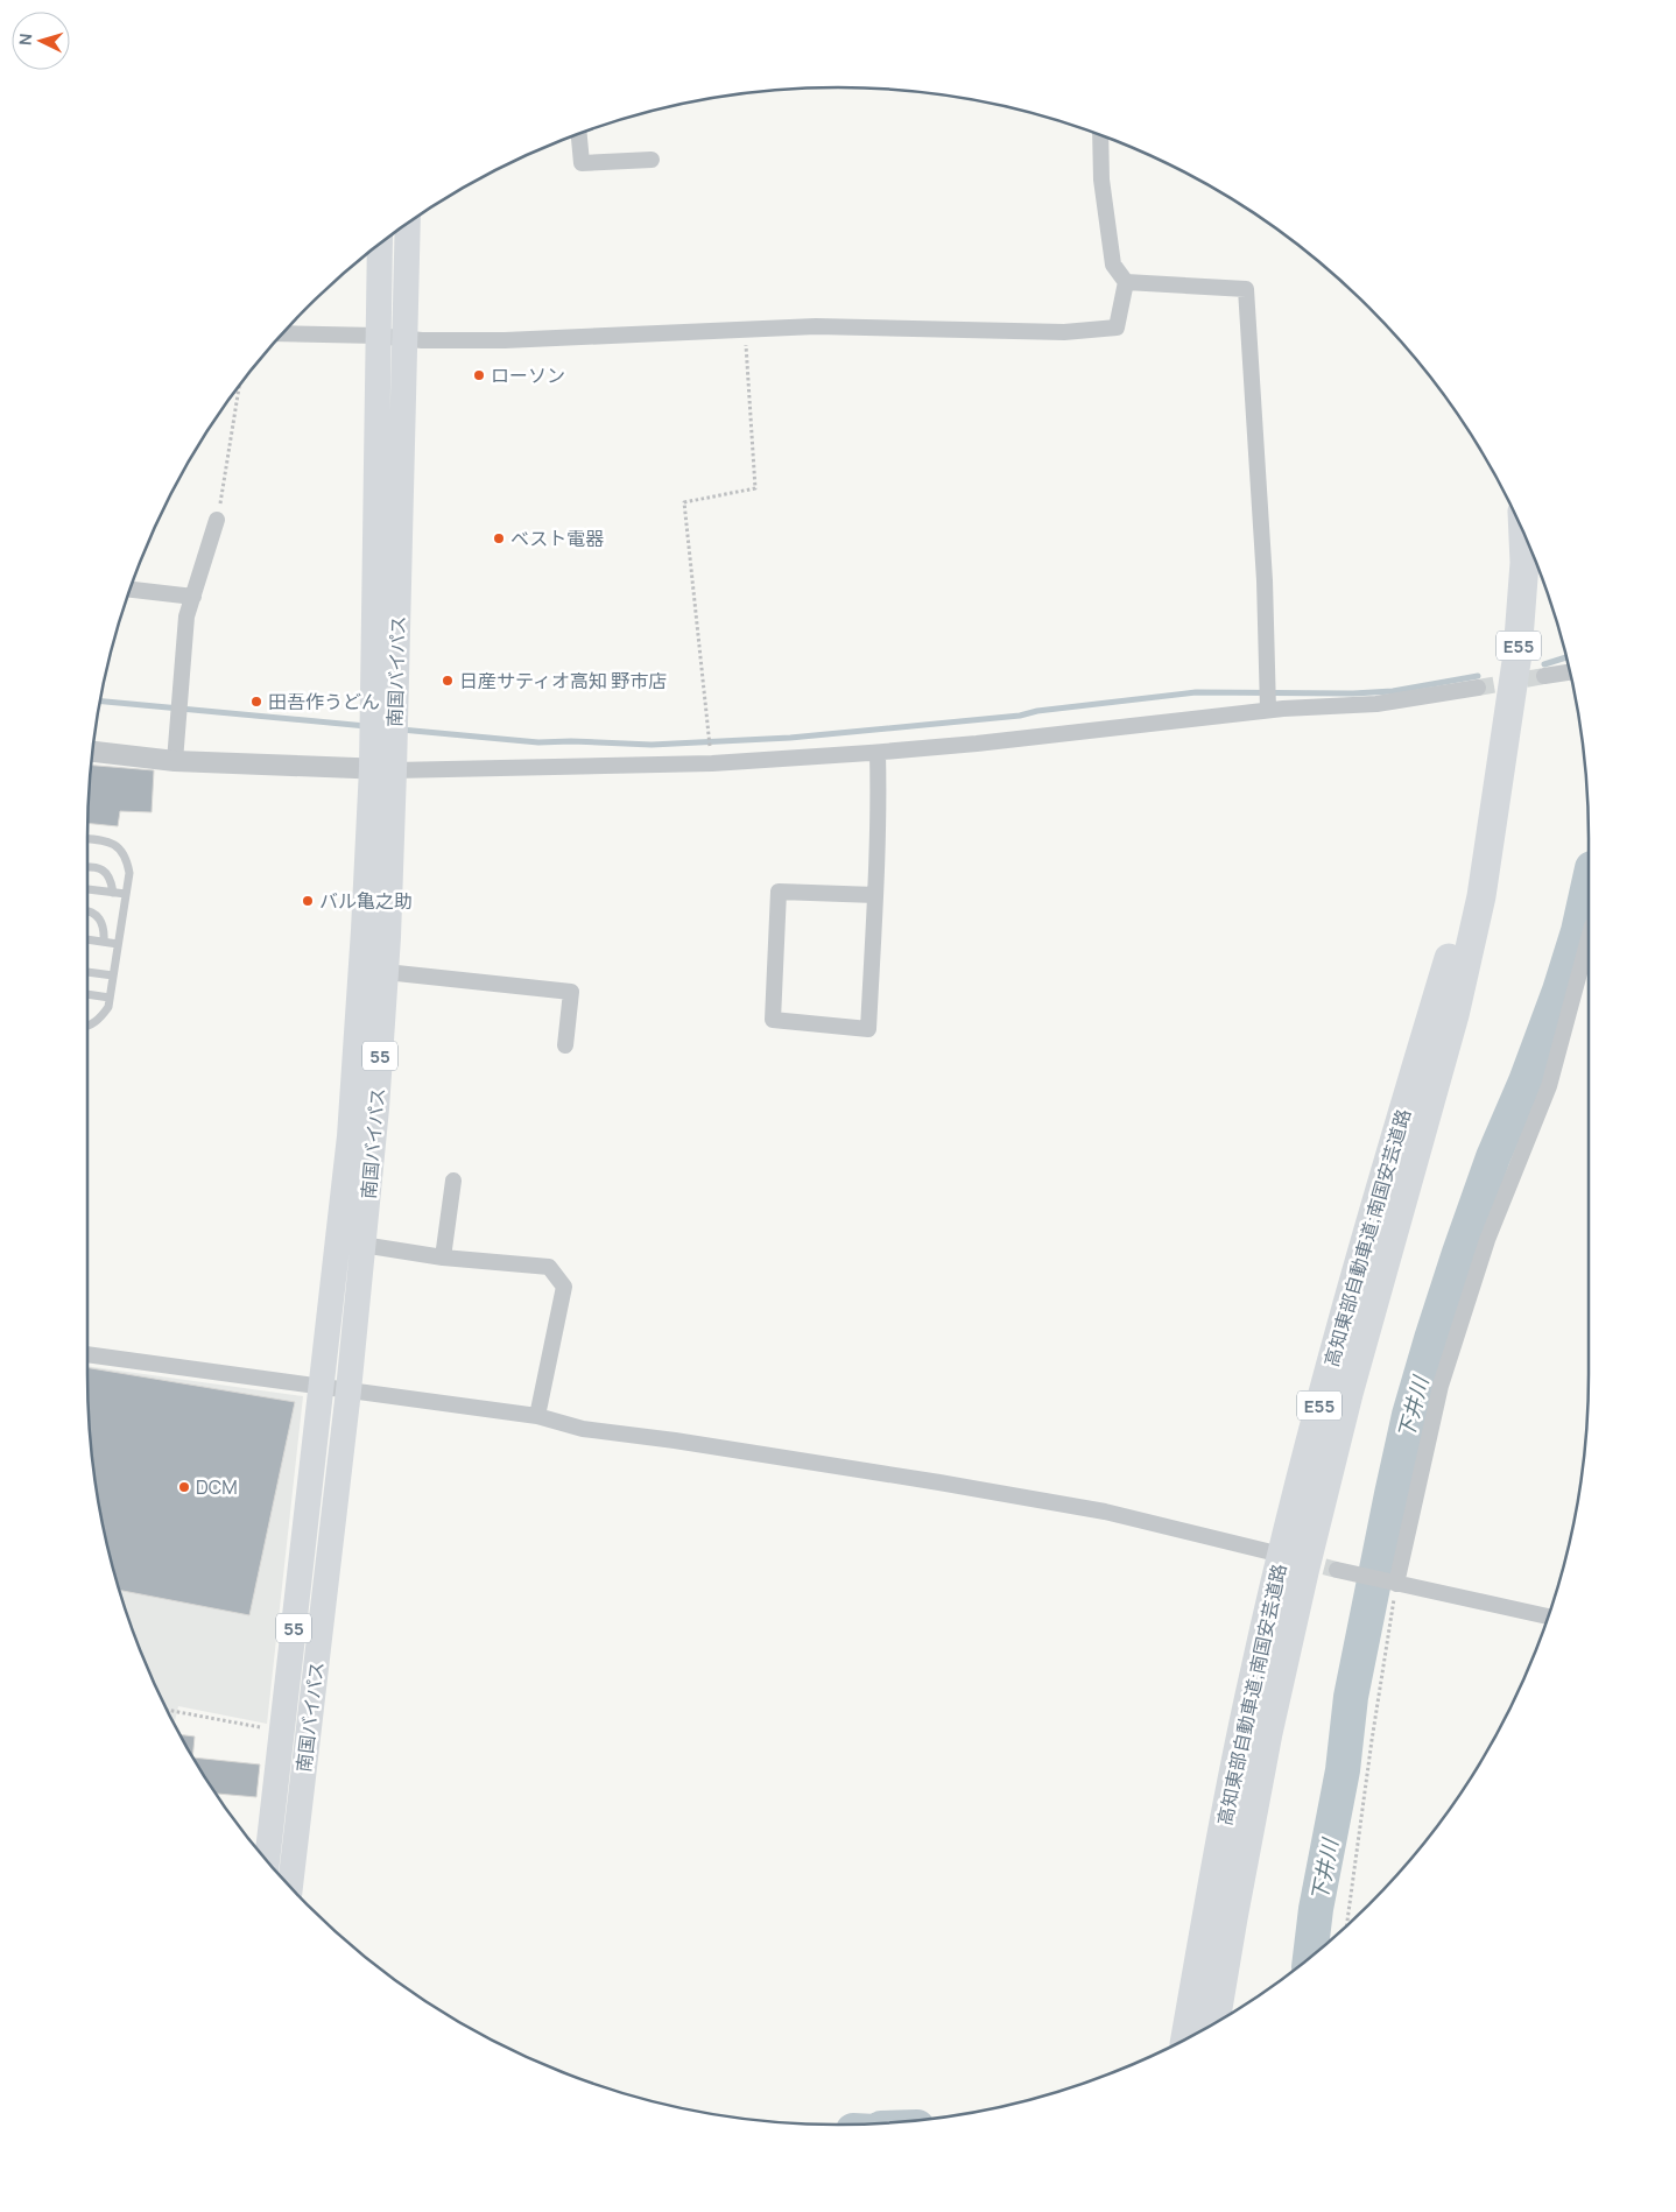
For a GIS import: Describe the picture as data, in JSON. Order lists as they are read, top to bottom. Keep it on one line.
{"streets":{"highway":["E55","南国バイパス","55","高知東部自動車道;南国安芸道路"]},"water":["下井川"],"places":["ローソン","ベスト電器","日産サティオ高知 野市店","田吾作うどん","バル亀之助","DCM"],"north":"left"}
